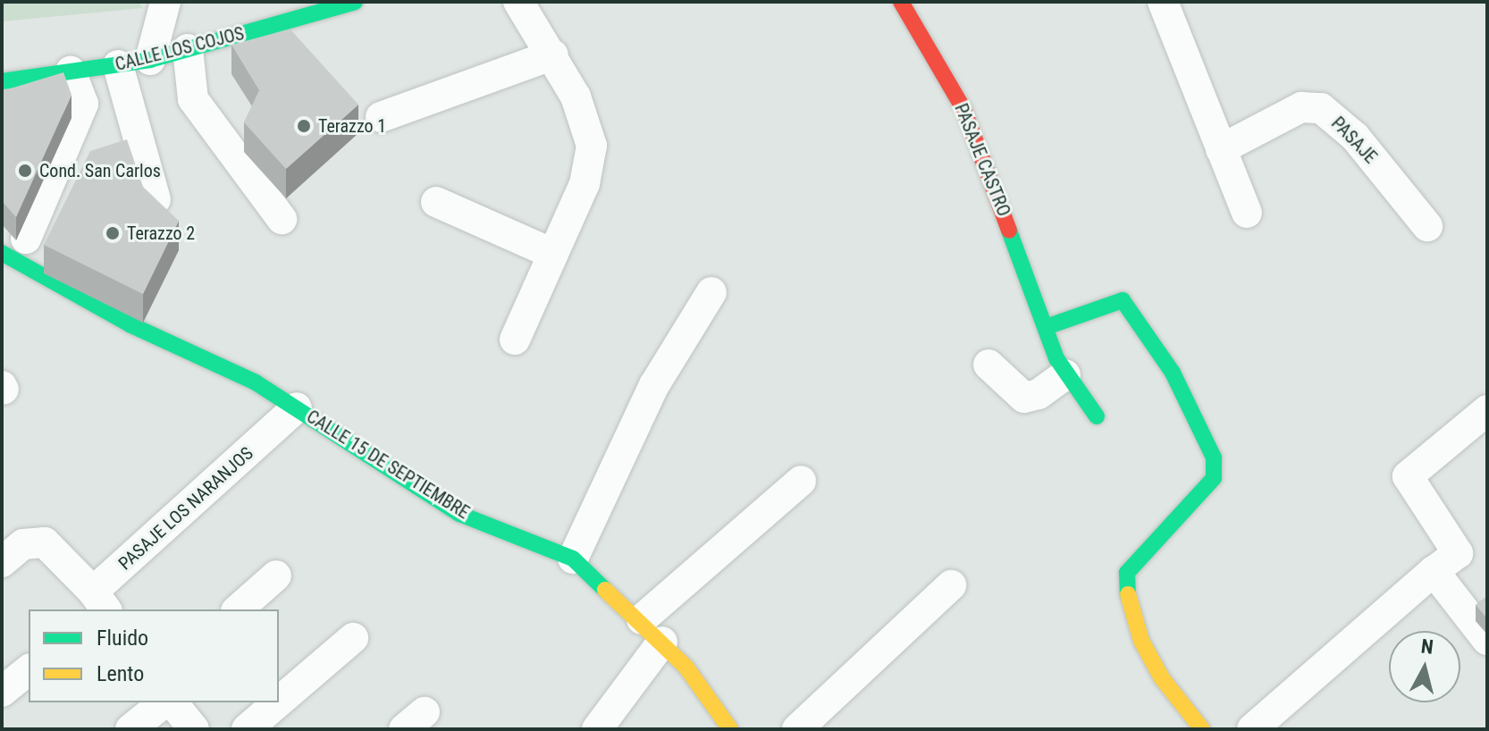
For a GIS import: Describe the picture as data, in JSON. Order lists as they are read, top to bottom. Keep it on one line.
{"streets":{"street":["CALLE LOS COJOS","PASAJE","PASAJE CASTRO","CALLE 15 DE SEPTIEMBRE","PASAJE LOS NARANJOS"]},"crossings":[["CALLE 15 DE SEPTIEMBRE","PASAJE LOS NARANJOS"]],"places":["Terazzo 1","Cond. San Carlos","Terazzo 2"],"legend":["Fluido","Lento"],"north":"top"}
